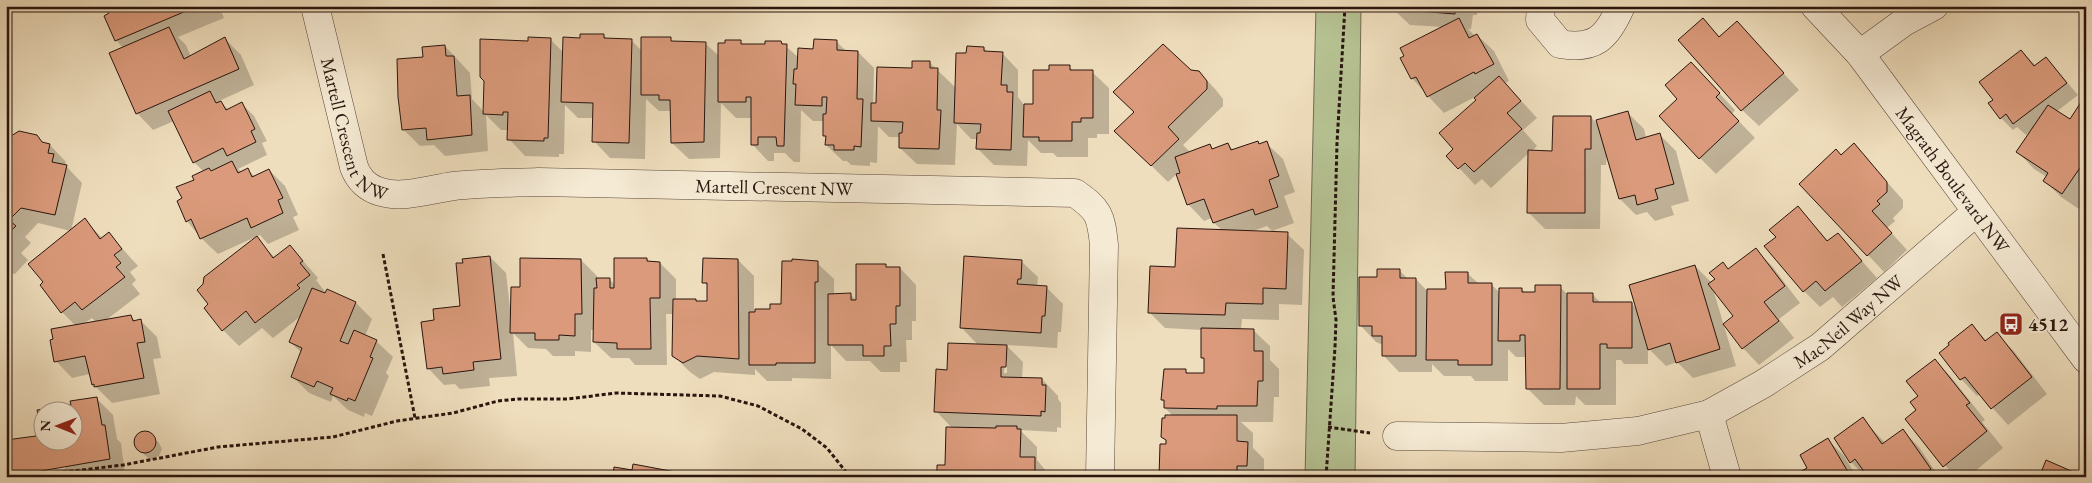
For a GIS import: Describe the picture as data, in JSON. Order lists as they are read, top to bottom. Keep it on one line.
{"streets":{"street":["Martell Crescent NW","Magrath Boulevard NW","MacNeil Way NW"]},"crossings":[["Magrath Boulevard NW","MacNeil Way NW"]],"places":{"bus stop":["4512"]},"north":"left"}
